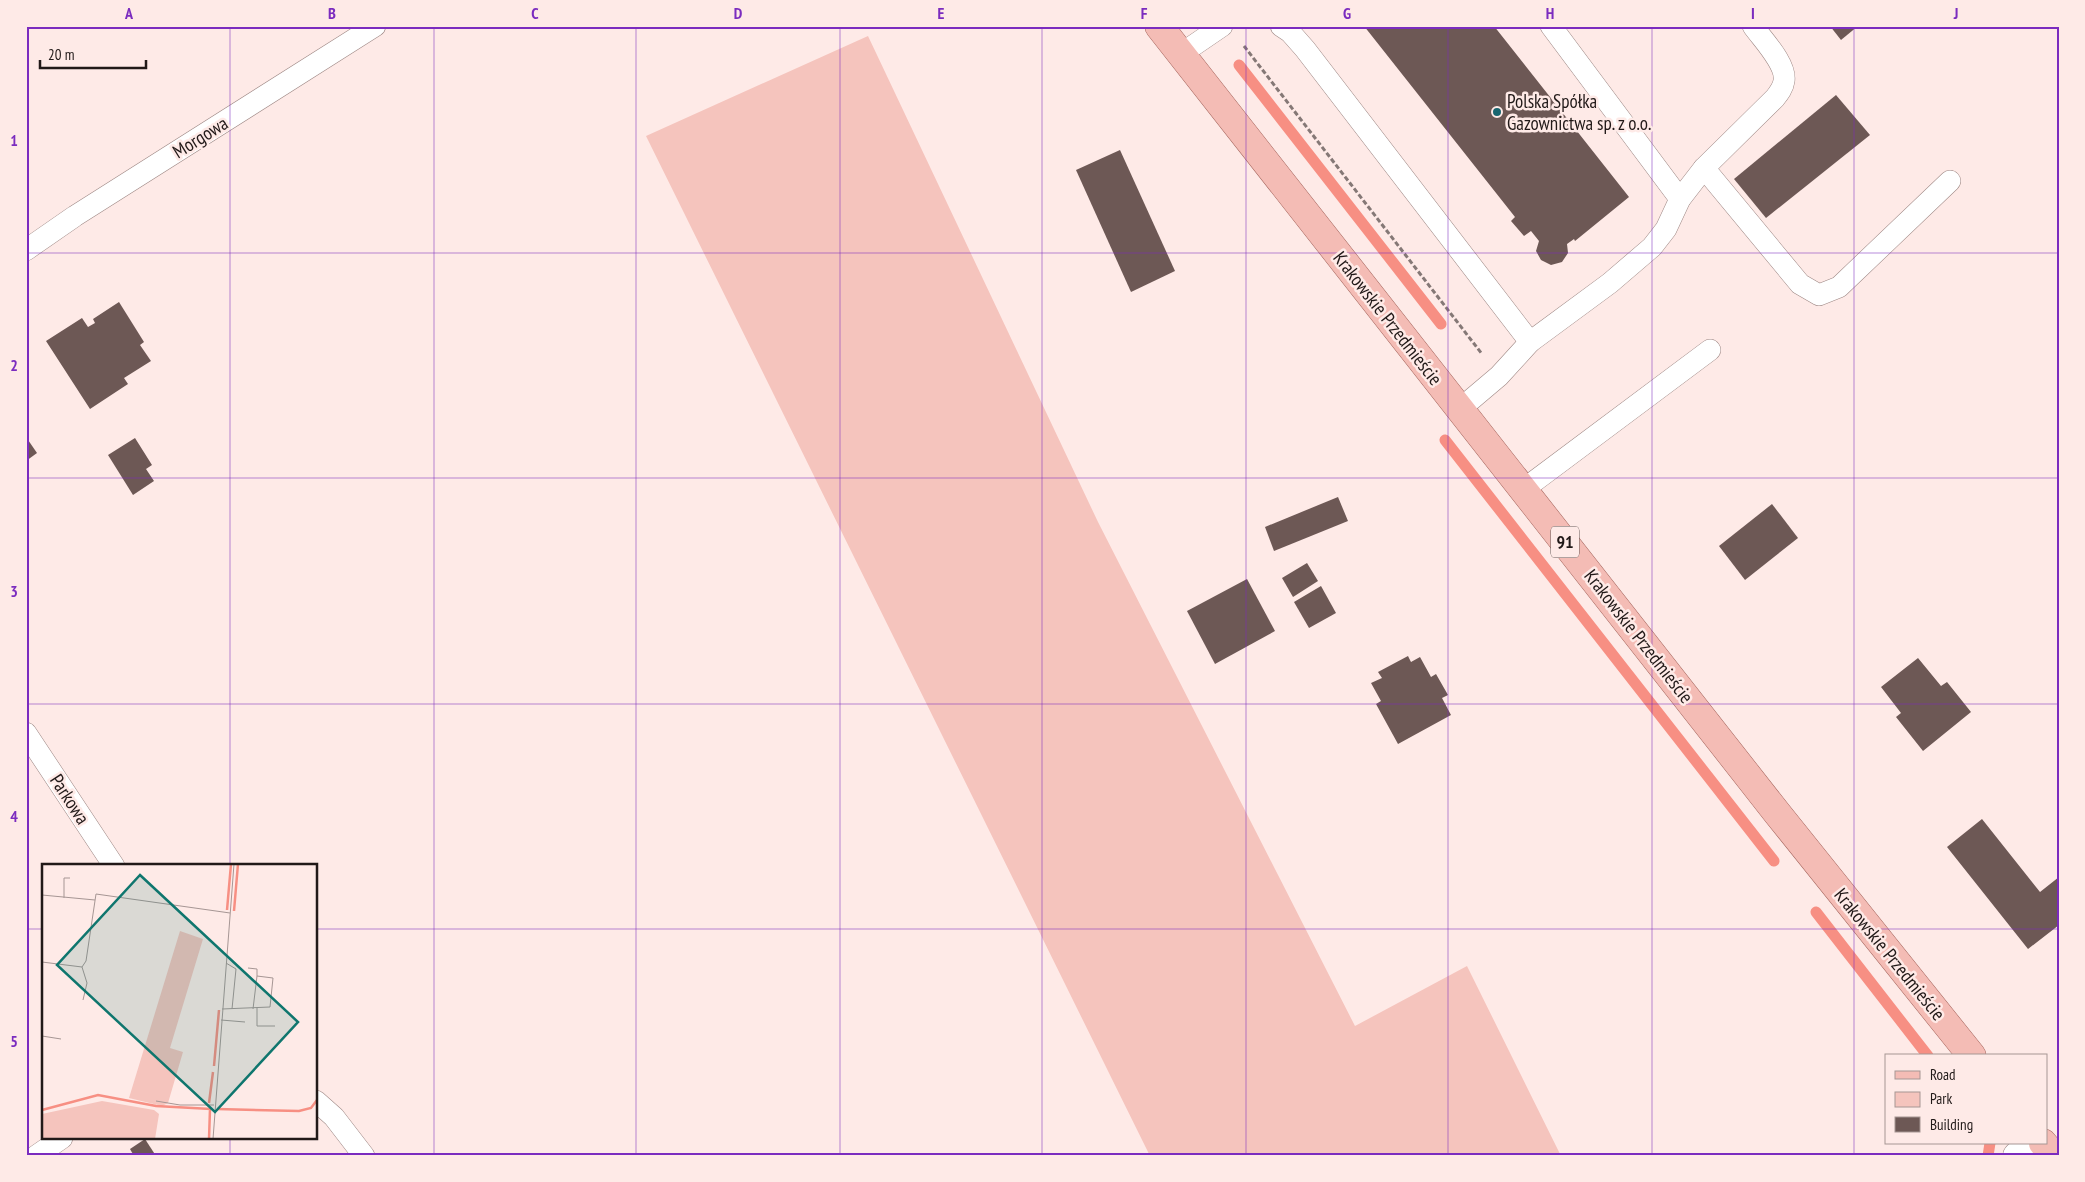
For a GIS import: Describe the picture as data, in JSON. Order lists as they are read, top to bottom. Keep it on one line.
{"streets":{"main road":["Krakowskie Przedmieście","91"],"lane":["Morgowa","Parkowa"]},"places":["Polska Spółka Gazownictwa sp. z o.o."],"legend":["Road","Park","Building"],"scale_bar":"20 m","grid":{"columns":["A","B","C","D","E","F","G","H","I","J"],"rows":["1","2","3","4","5"]}}
